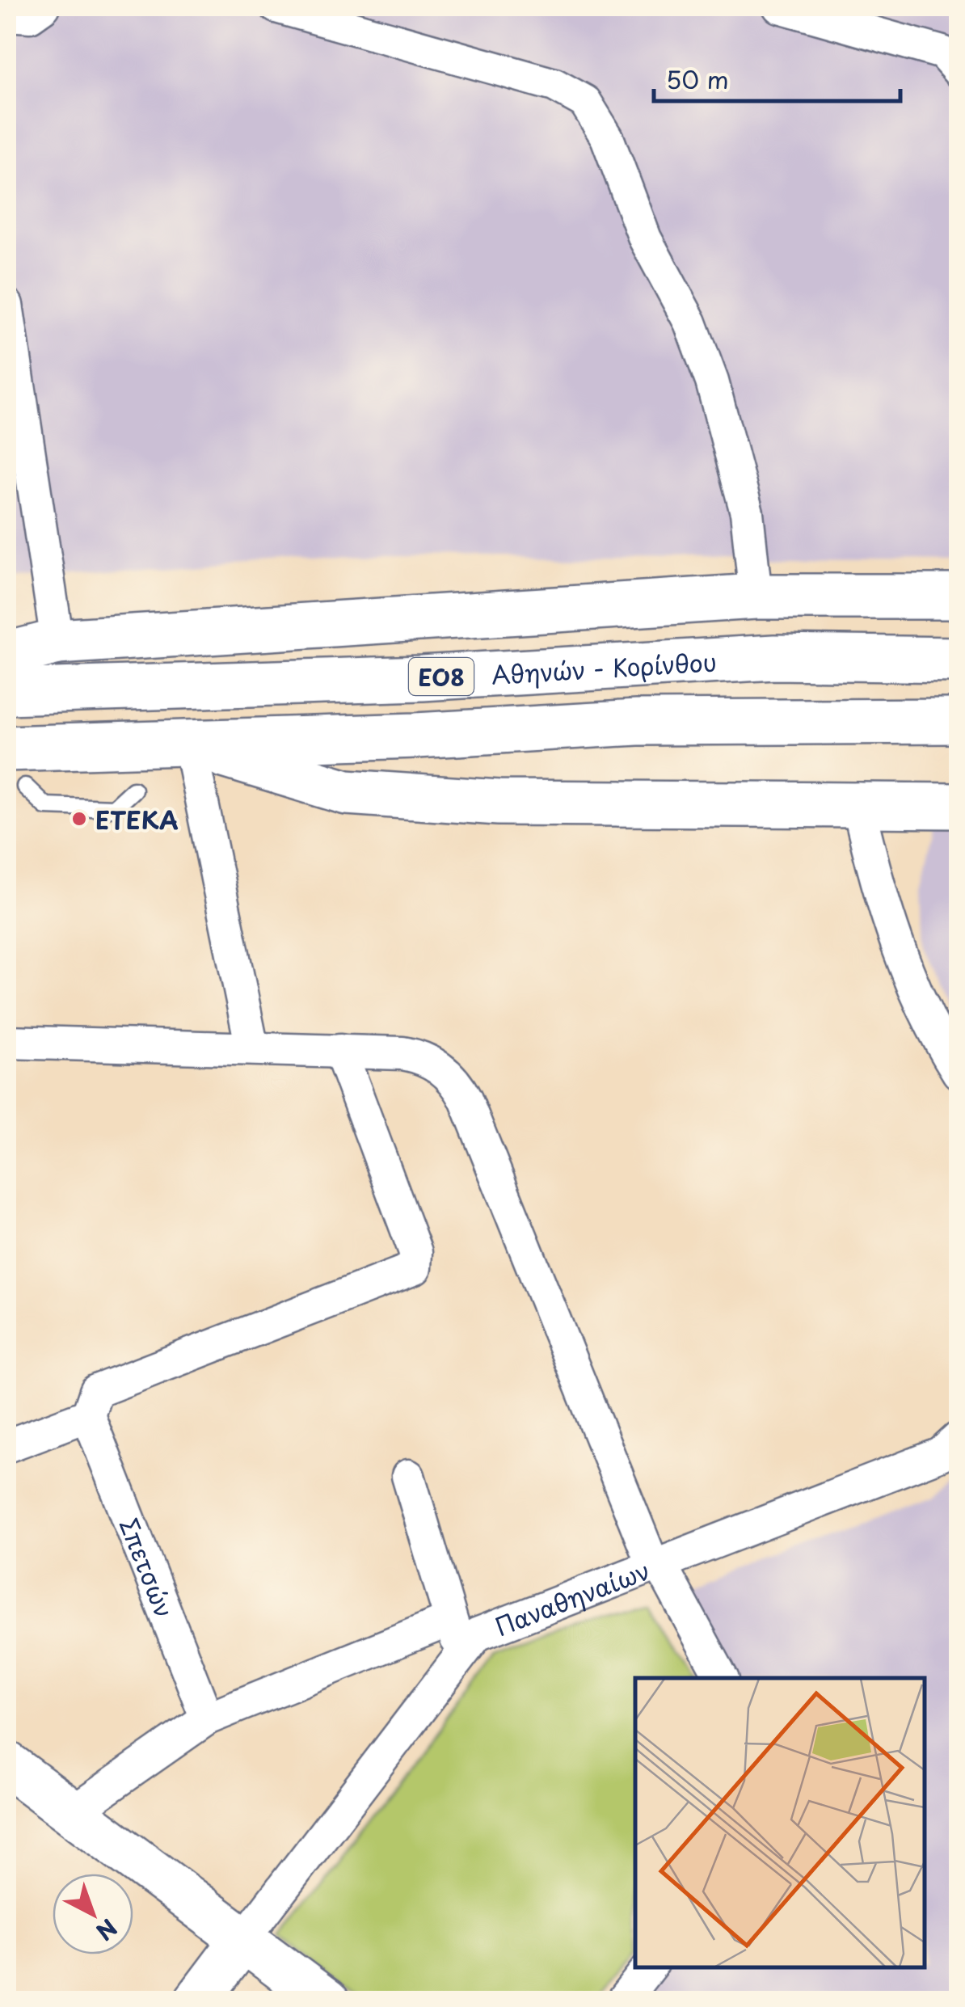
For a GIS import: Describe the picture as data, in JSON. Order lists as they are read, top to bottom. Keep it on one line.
{"streets":{"main road":["Αθηνών - Κορίνθου","ΕΟ8","Παναθηναίων"],"street":["Σπετσών"]},"places":["ΕΤΕΚΑ"],"scale_bar":"50 m","north":"bottom right"}
